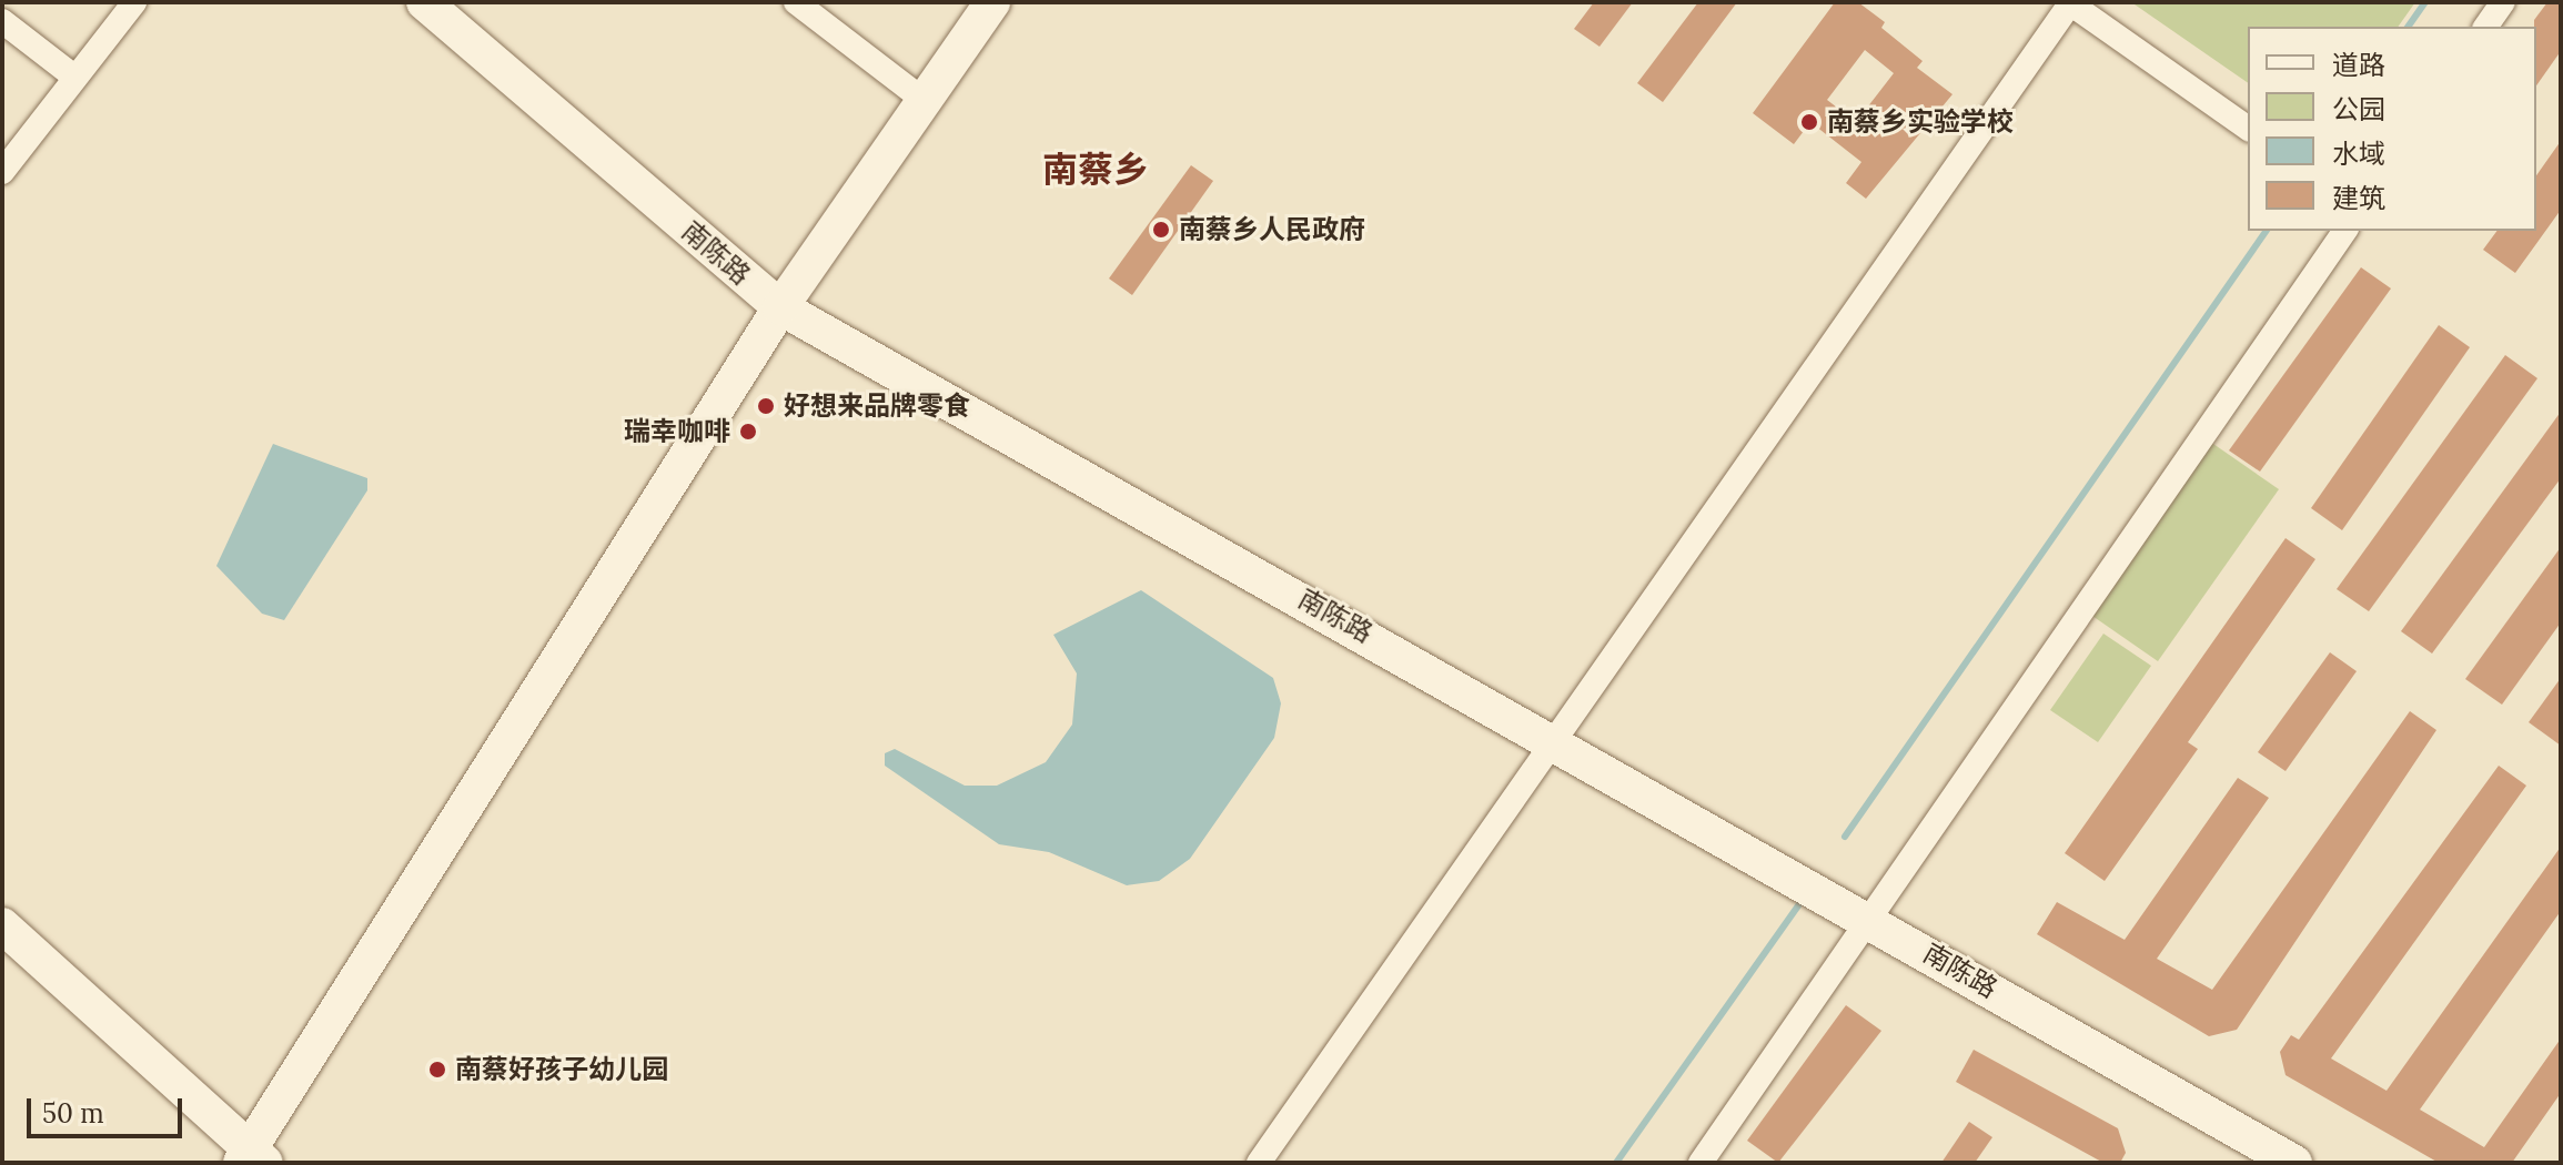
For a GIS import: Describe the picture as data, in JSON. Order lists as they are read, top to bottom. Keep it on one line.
{"streets":{"street":["南陈路"]},"districts":["南蔡乡"],"places":["南蔡乡实验学校","南蔡乡人民政府","好想来品牌零食","瑞幸咖啡","南蔡好孩子幼儿园"],"legend":["道路","公园","水域","建筑"],"scale_bar":"50 m"}
